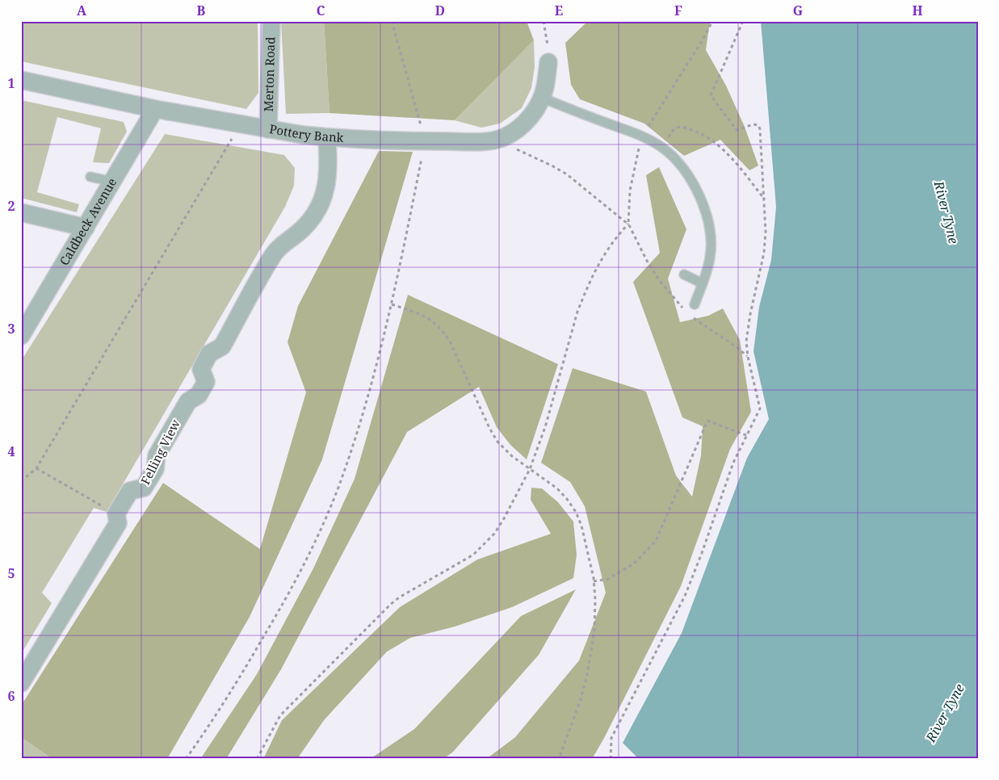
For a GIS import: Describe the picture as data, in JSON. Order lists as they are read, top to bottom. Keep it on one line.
{"streets":{"street":["Merton Road","Pottery Bank","Caldbeck Avenue","Felling View"]},"crossings":[["Merton Road","Pottery Bank"],["Pottery Bank","Caldbeck Avenue"],["Pottery Bank","Felling View"]],"water":["River Tyne"],"grid":{"columns":["A","B","C","D","E","F","G","H"],"rows":["1","2","3","4","5","6"]}}
